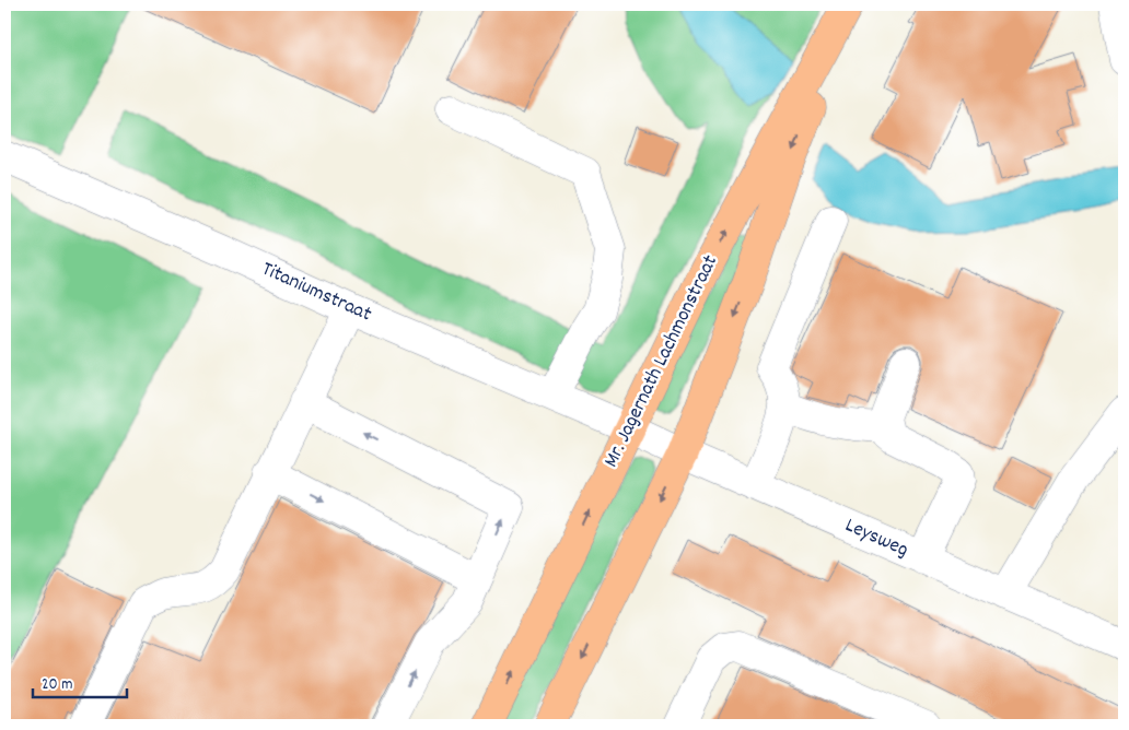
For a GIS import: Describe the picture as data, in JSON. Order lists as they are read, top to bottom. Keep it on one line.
{"streets":{"main road":["Mr. Jagernath Lachmonstraat"],"street":["Titaniumstraat","Leysweg"]},"crossings":[["Titaniumstraat","Mr. Jagernath Lachmonstraat"],["Titaniumstraat","Leysweg"],["Mr. Jagernath Lachmonstraat","Leysweg"]],"scale_bar":"20 m"}
